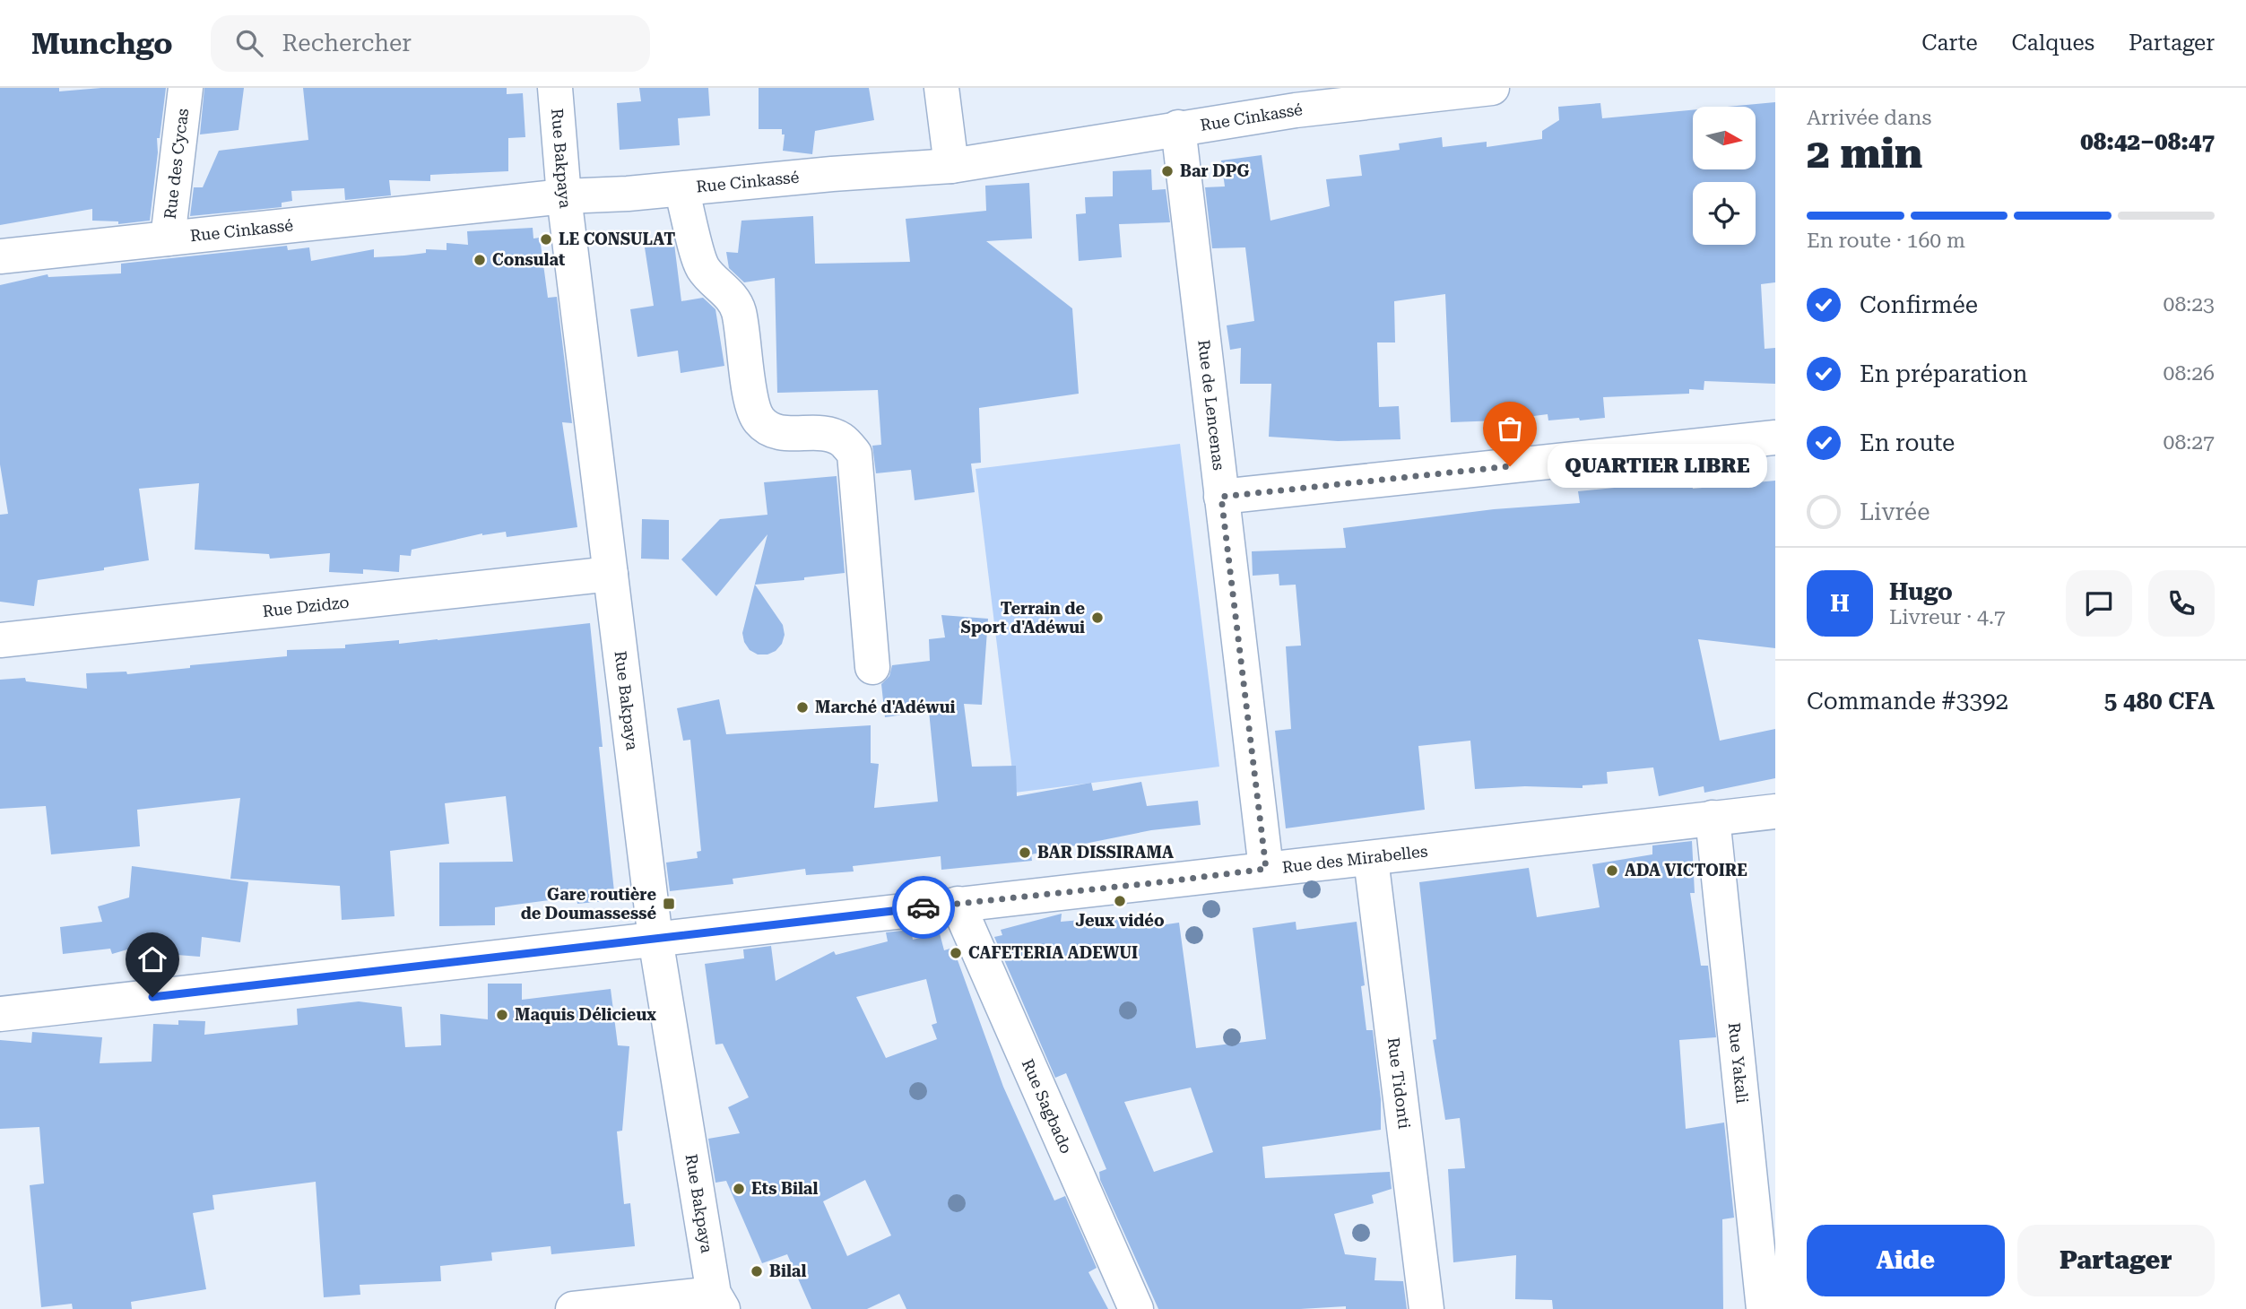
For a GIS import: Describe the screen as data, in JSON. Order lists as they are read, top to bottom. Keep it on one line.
{"streets":{"street":["Rue Cinkassé","Rue Bakpaya","Rue des Cycas","Rue de Lencenas","Rue Dzidzo","Rue des Mirabelles","Rue Yakali","Rue Tidonti","Rue Sagbado"]},"crossings":[["Rue Cinkassé","Rue Bakpaya"],["Rue Cinkassé","Rue des Cycas"],["Rue Cinkassé","Rue de Lencenas"],["Rue Bakpaya","Rue Dzidzo"],["Rue Bakpaya","Rue des Mirabelles"],["Rue de Lencenas","Rue des Mirabelles"],["Rue des Mirabelles","Rue Yakali"],["Rue des Mirabelles","Rue Tidonti"],["Rue des Mirabelles","Rue Sagbado"]],"places":{"other":["Bar DPG","LE CONSULAT","Consulat","QUARTIER LIBRE","Terrain de Sport d'Adéwui","Marché d'Adéwui","BAR DISSIRAMA","ADA VICTOIRE","Jeux vidéo","CAFETERIA ADEWUI","Maquis Délicieux","Ets Bilal","Bilal"],"transit":["Gare routière de Doumassessé"]},"north":"right","page":{"header":"Munchgo","search":"Rechercher","nav":["Carte","Calques","Partager"],"heading":["2 min","Arrivée dans","08:42–08:47"],"panel":["Hugo","Livreur · 4.7","Commande #3392","5 480 CFA"],"bar":"En route · 160 m","list":[["Confirmée","08:23"],["En préparation","08:26"],["En route","08:27"],"Livrée"],"bubble":"QUARTIER LIBRE","round":"H","buttons":["Aide","Partager"]}}
